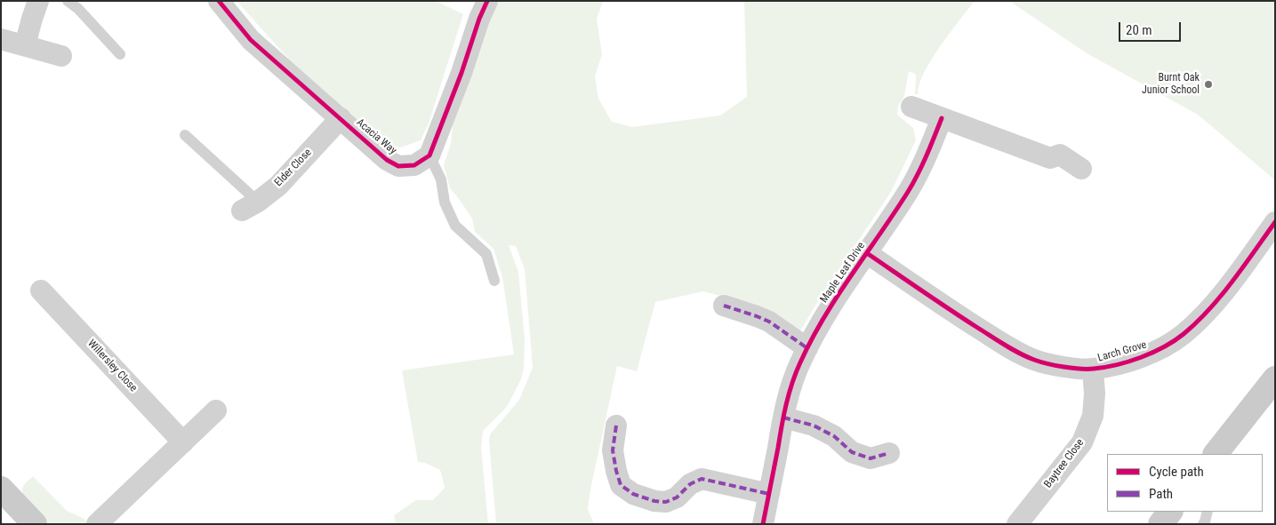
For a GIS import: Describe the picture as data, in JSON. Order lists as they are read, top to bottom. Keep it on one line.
{"streets":{"street":["Acacia Way","Elder Close","Maple Leaf Drive","Larch Grove","Willersley Close","Baytree Close"]},"crossings":[["Acacia Way","Elder Close"],["Maple Leaf Drive","Larch Grove"],["Larch Grove","Baytree Close"]],"places":["Burnt Oak Junior School"],"legend":["Cycle path","Path"],"scale_bar":"20 m"}
